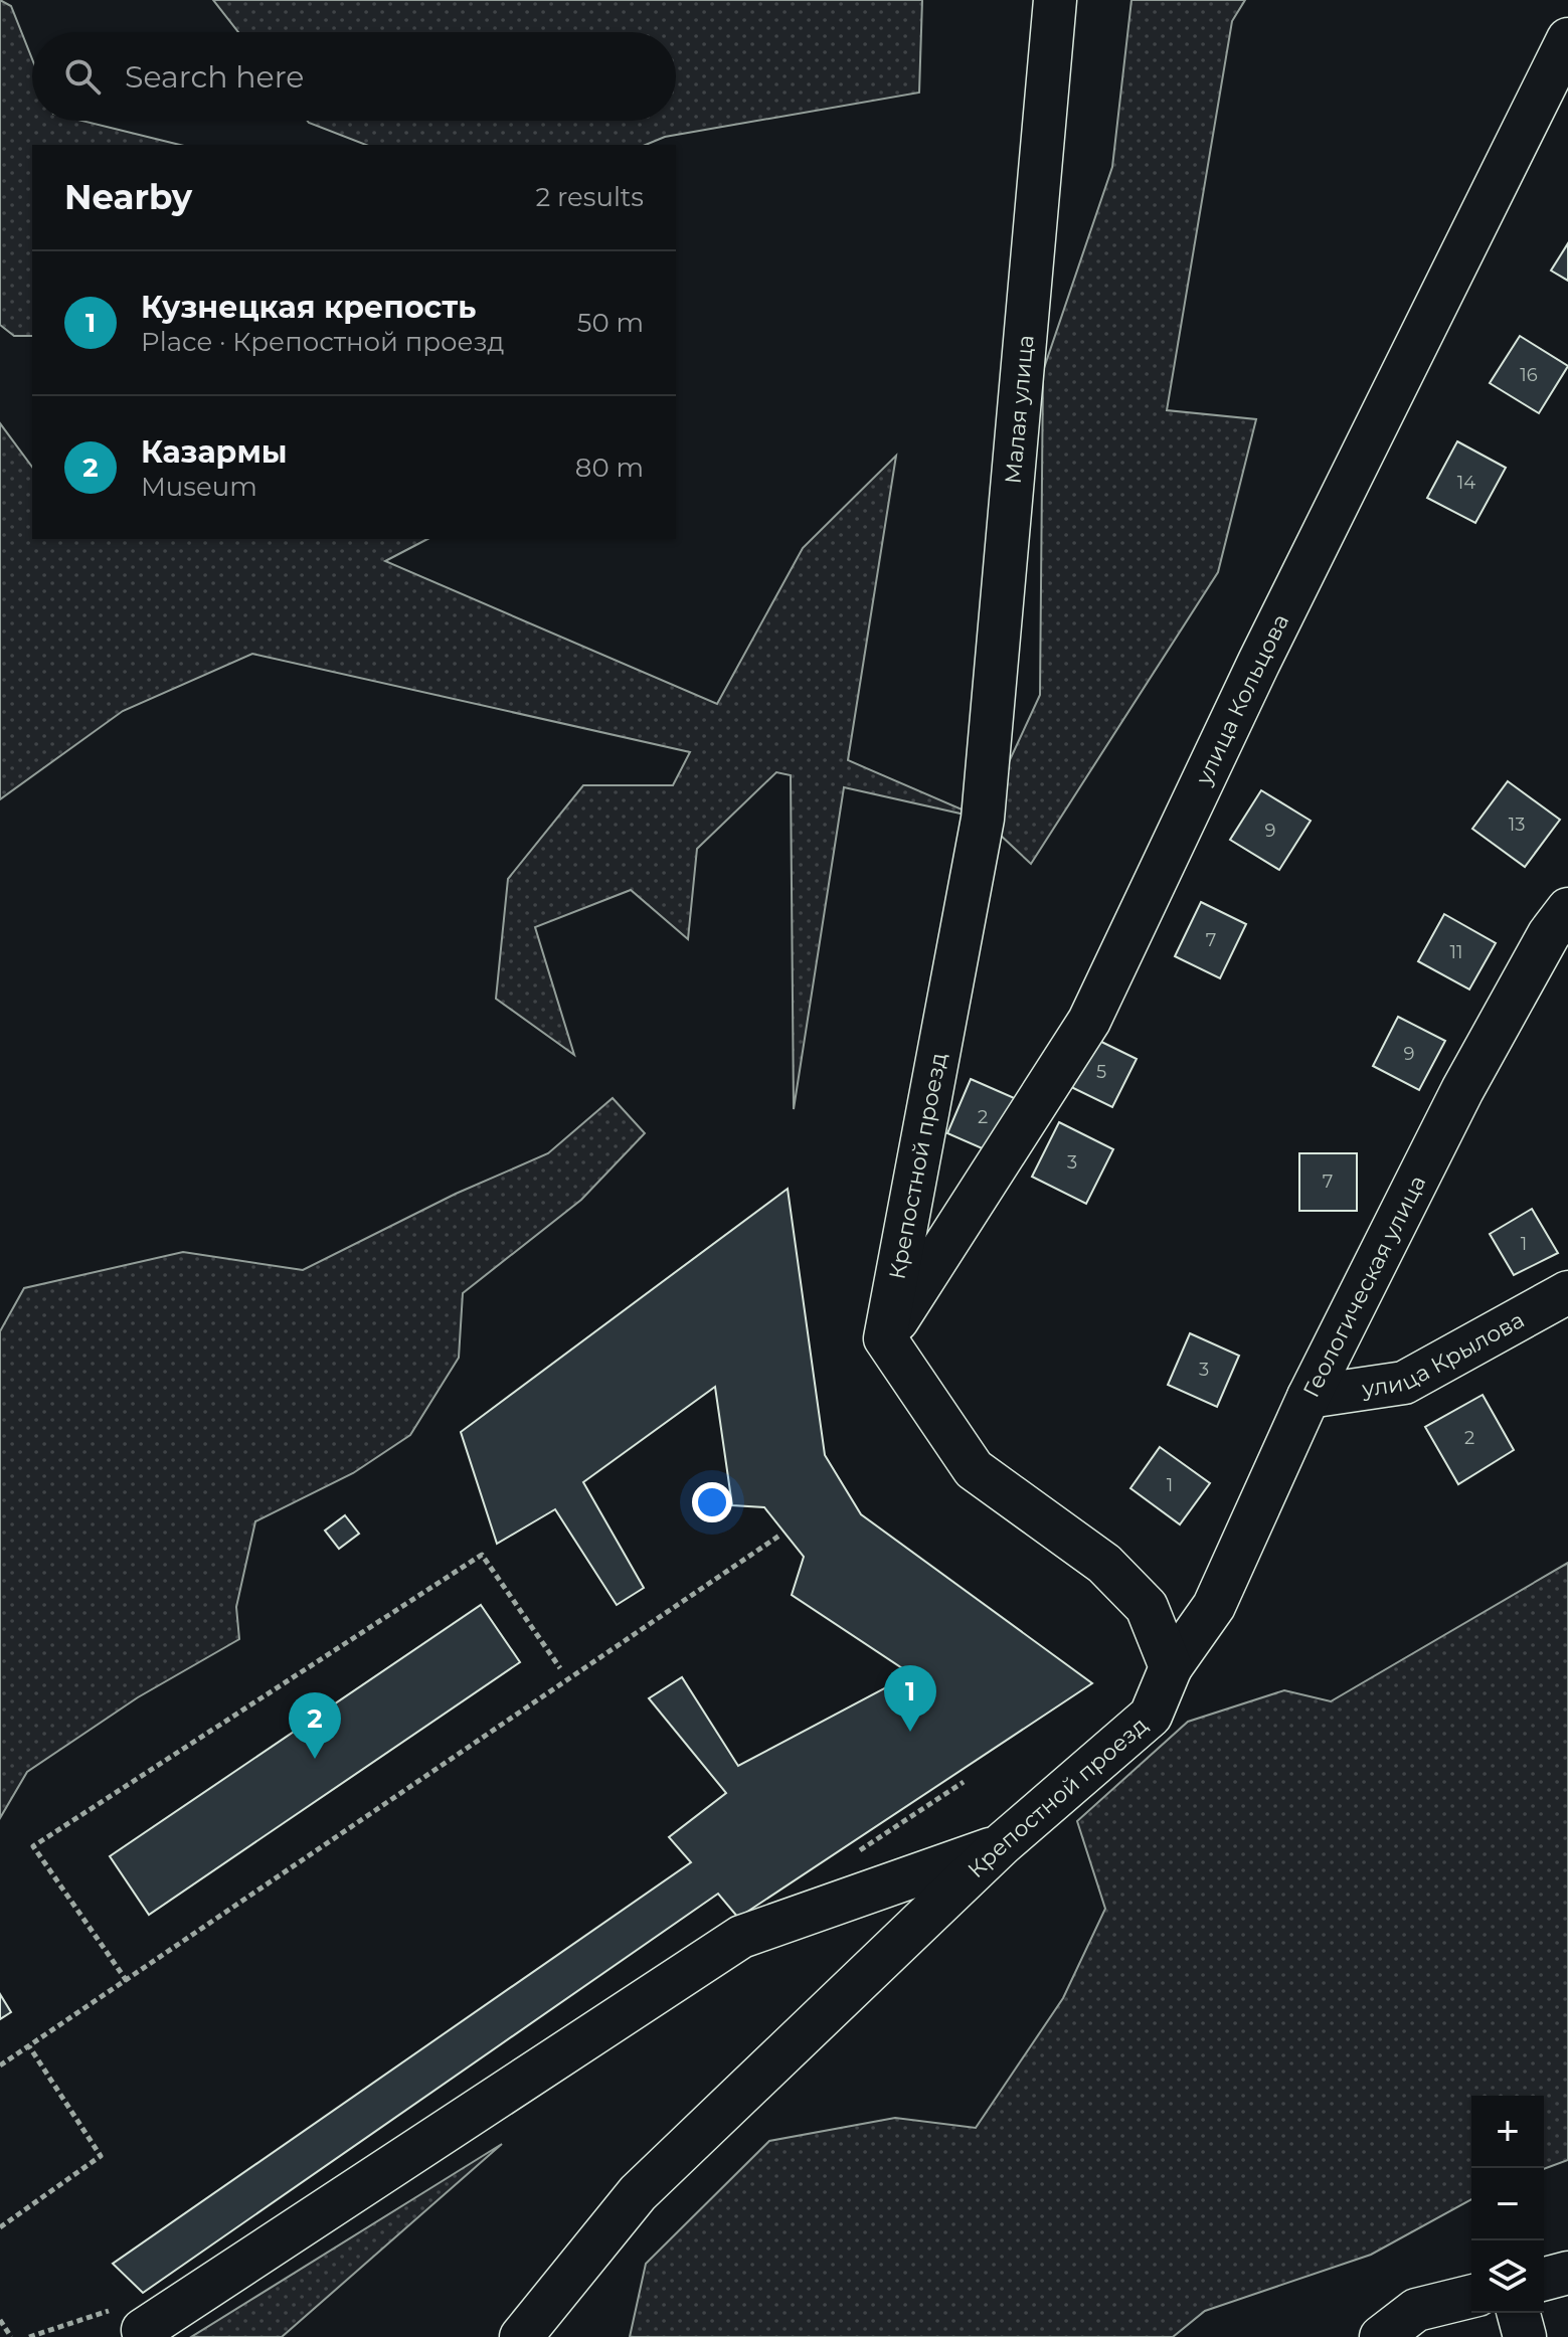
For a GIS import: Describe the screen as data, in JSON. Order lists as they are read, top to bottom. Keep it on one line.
{"streets":{"street":["Малая улица","улица Кольцова","Крепостной проезд","Геологическая улица","улица Крылова"]},"crossings":[["Малая улица","Крепостной проезд"],["улица Кольцова","Крепостной проезд"],["Крепостной проезд","Геологическая улица"],["Геологическая улица","улица Крылова"]],"house_numbers":["16","14","13","9","7","11","9","5","2","3","7","1","3","2","1"],"page":{"search":"Search here","heading":["Nearby","2 results"],"list":[{"mark":"1","name":"Кузнецкая крепость","note":"Place · Крепостной проезд","value":"50 m"},{"mark":"2","name":"Казармы","note":"Museum","value":"80 m"}],"pins":["1","2"],"map_buttons":["+","−"]}}
